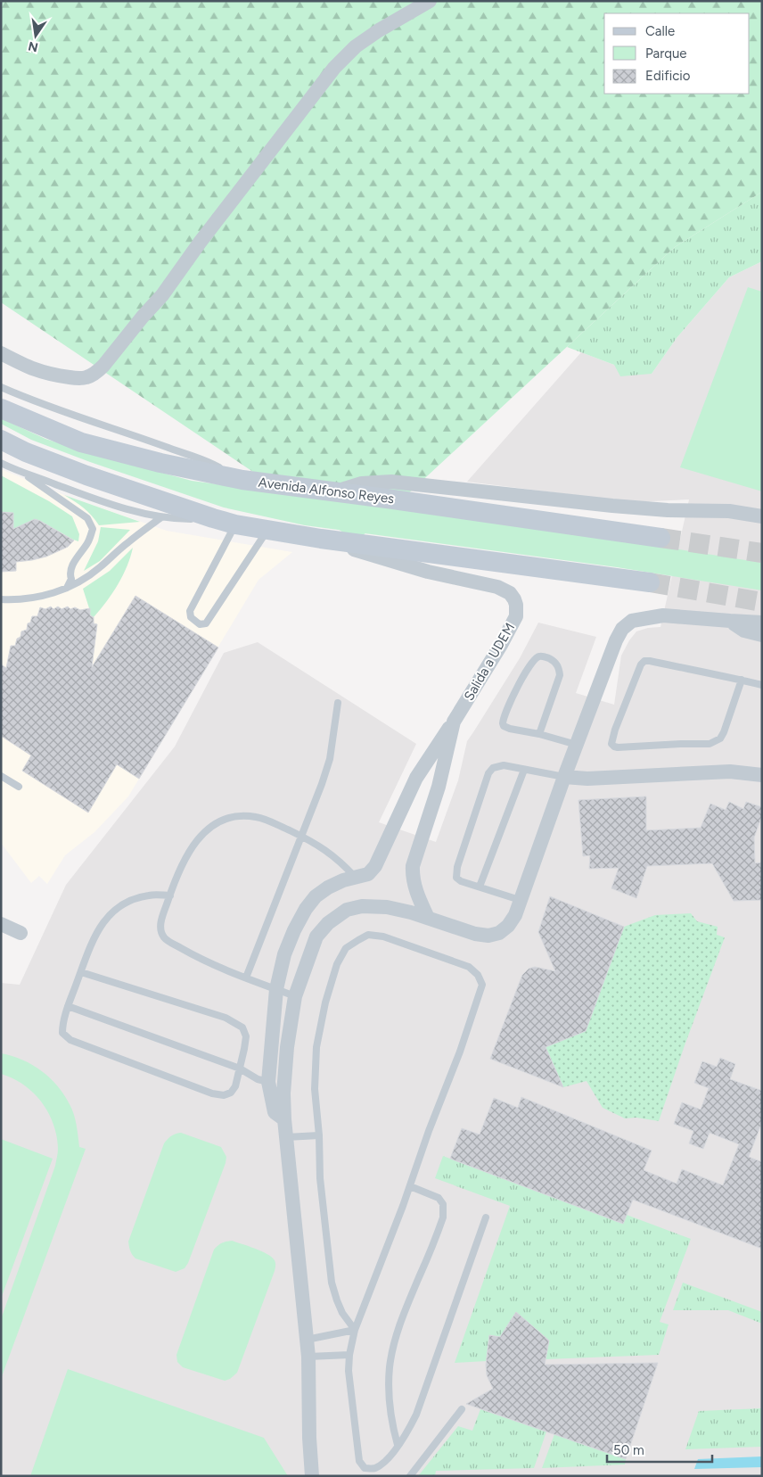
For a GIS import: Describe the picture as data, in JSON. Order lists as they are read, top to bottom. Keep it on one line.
{"streets":{"main road":["Avenida Alfonso Reyes"],"street":["Salida a UDEM"]},"legend":["Calle","Parque","Edificio"],"scale_bar":"50 m","north":"bottom"}
